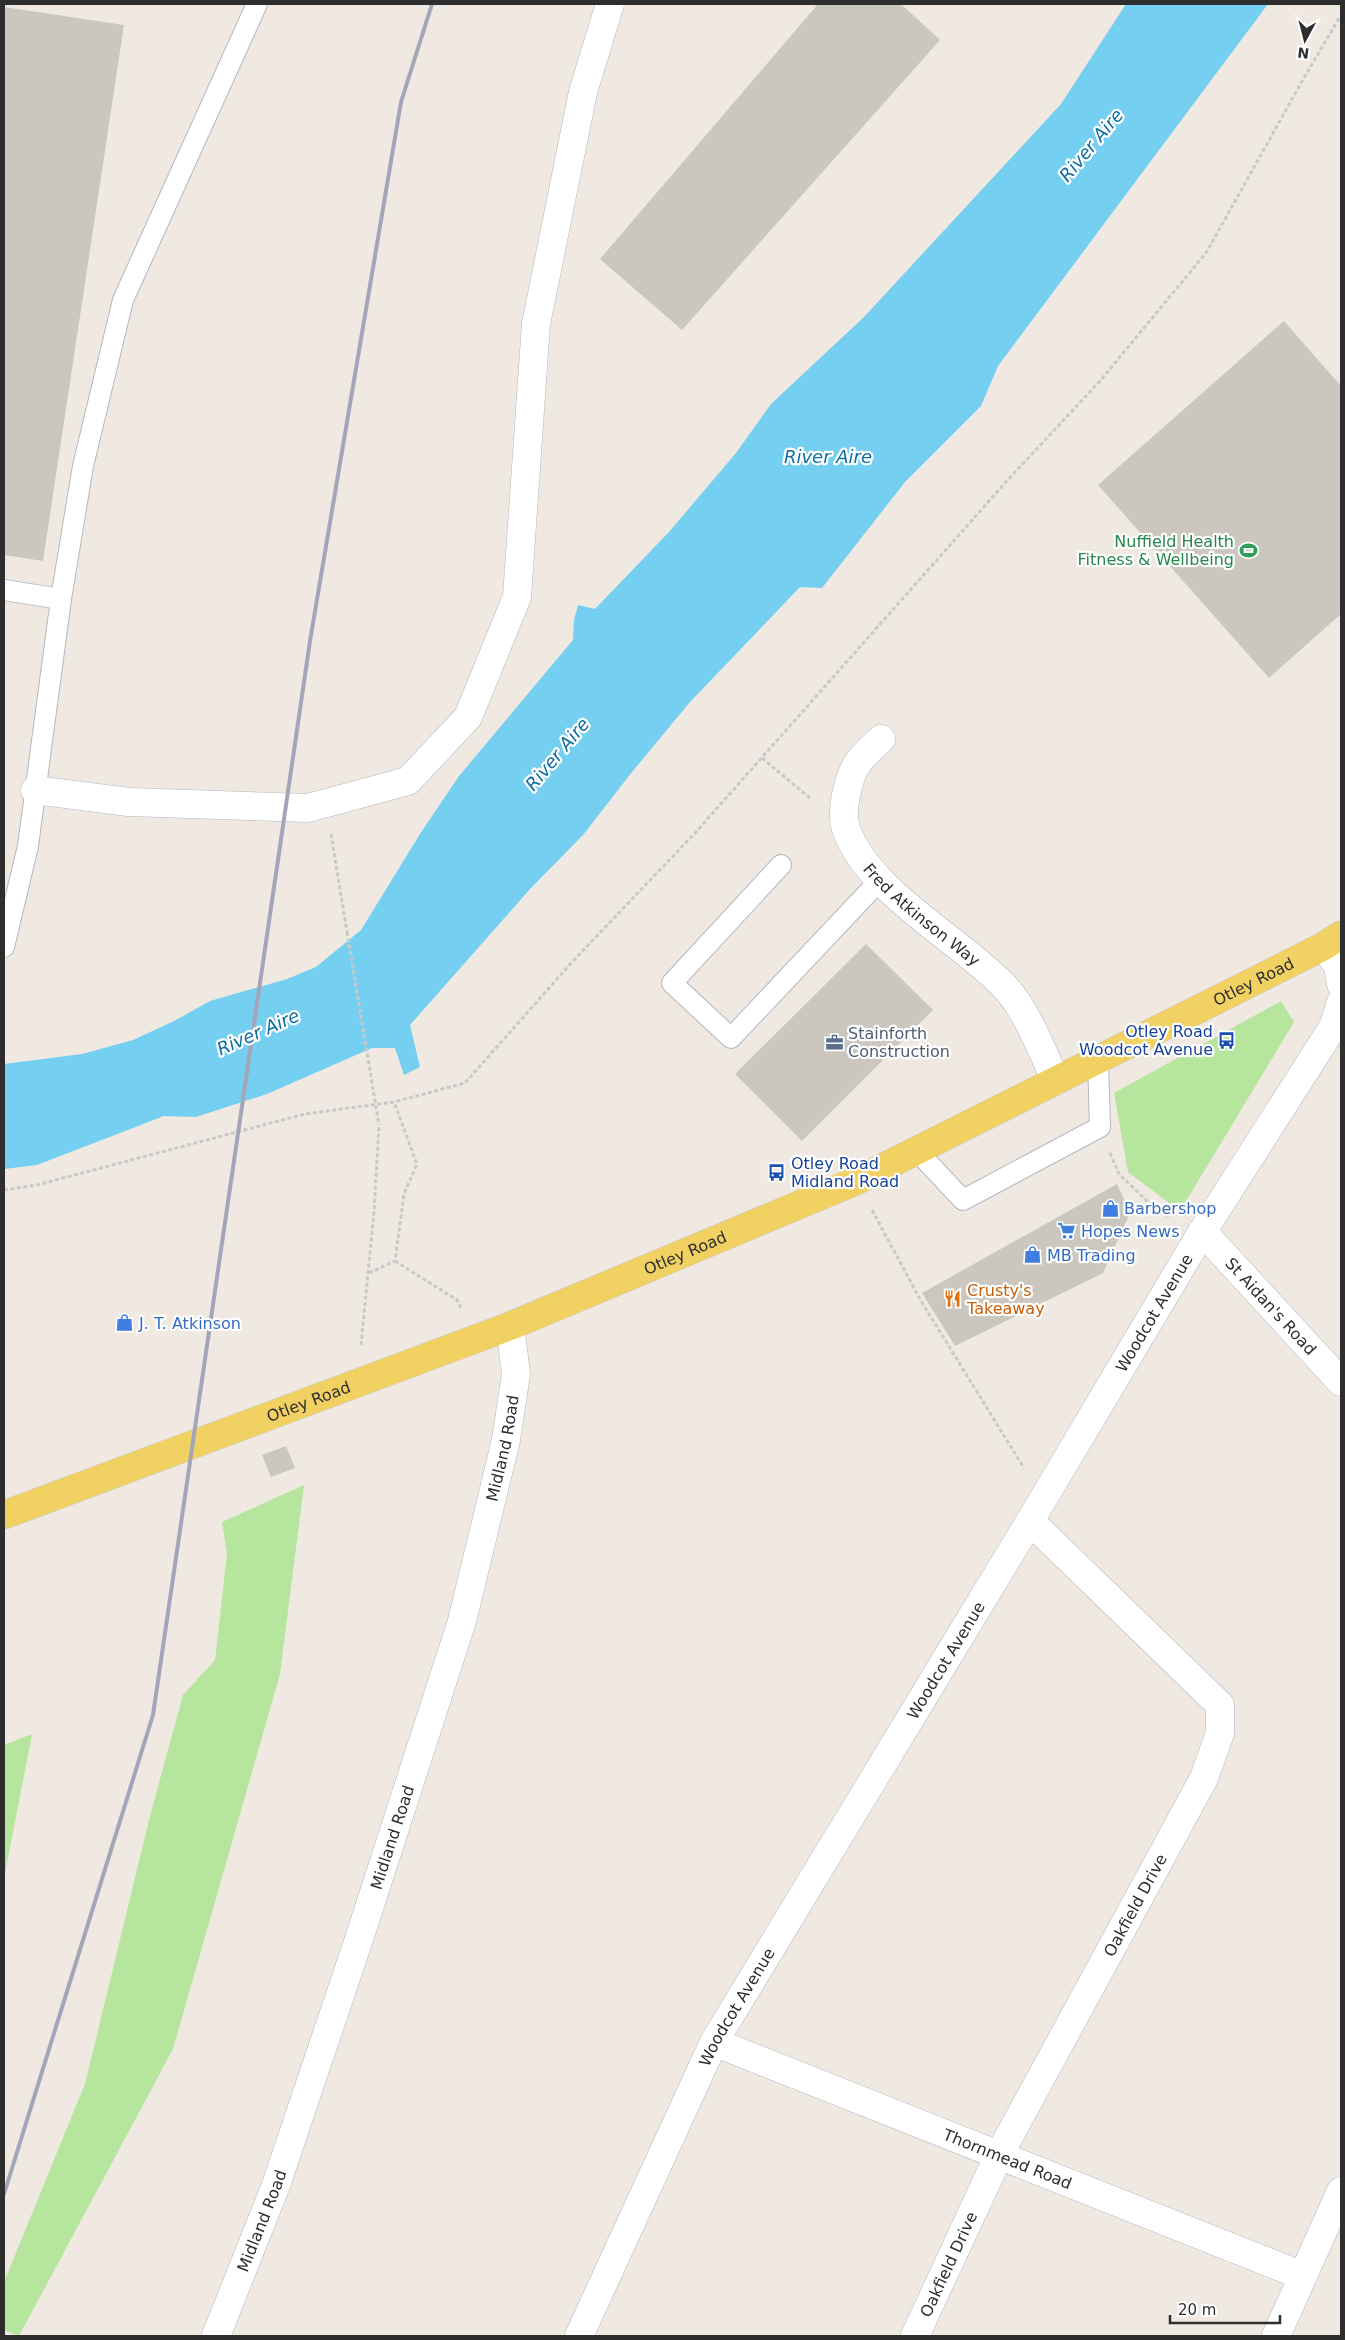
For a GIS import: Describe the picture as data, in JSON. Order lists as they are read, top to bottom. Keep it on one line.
{"streets":{"main road":["Otley Road"],"street":["Fred Atkinson Way","St Aidan's Road","Woodcot Avenue","Midland Road","Oakfield Drive","Thornmead Road"]},"crossings":[["Fred Atkinson Way","Otley Road"],["Otley Road","Midland Road"],["St Aidan's Road","Woodcot Avenue"],["Woodcot Avenue","Oakfield Drive"],["Woodcot Avenue","Thornmead Road"],["Oakfield Drive","Thornmead Road"]],"water":["River Aire"],"places":{"sports":["Nuffield Health Fitness & Wellbeing"],"bus stop":["Otley Road Woodcot Avenue","Otley Road Midland Road"],"office":["Stainforth Construction"],"shop":["Barbershop","MB Trading","J. T. Atkinson"],"supermarket":["Hopes News"],"restaurant":["Crusty's Takeaway"]},"scale_bar":"20 m","north":"bottom"}
